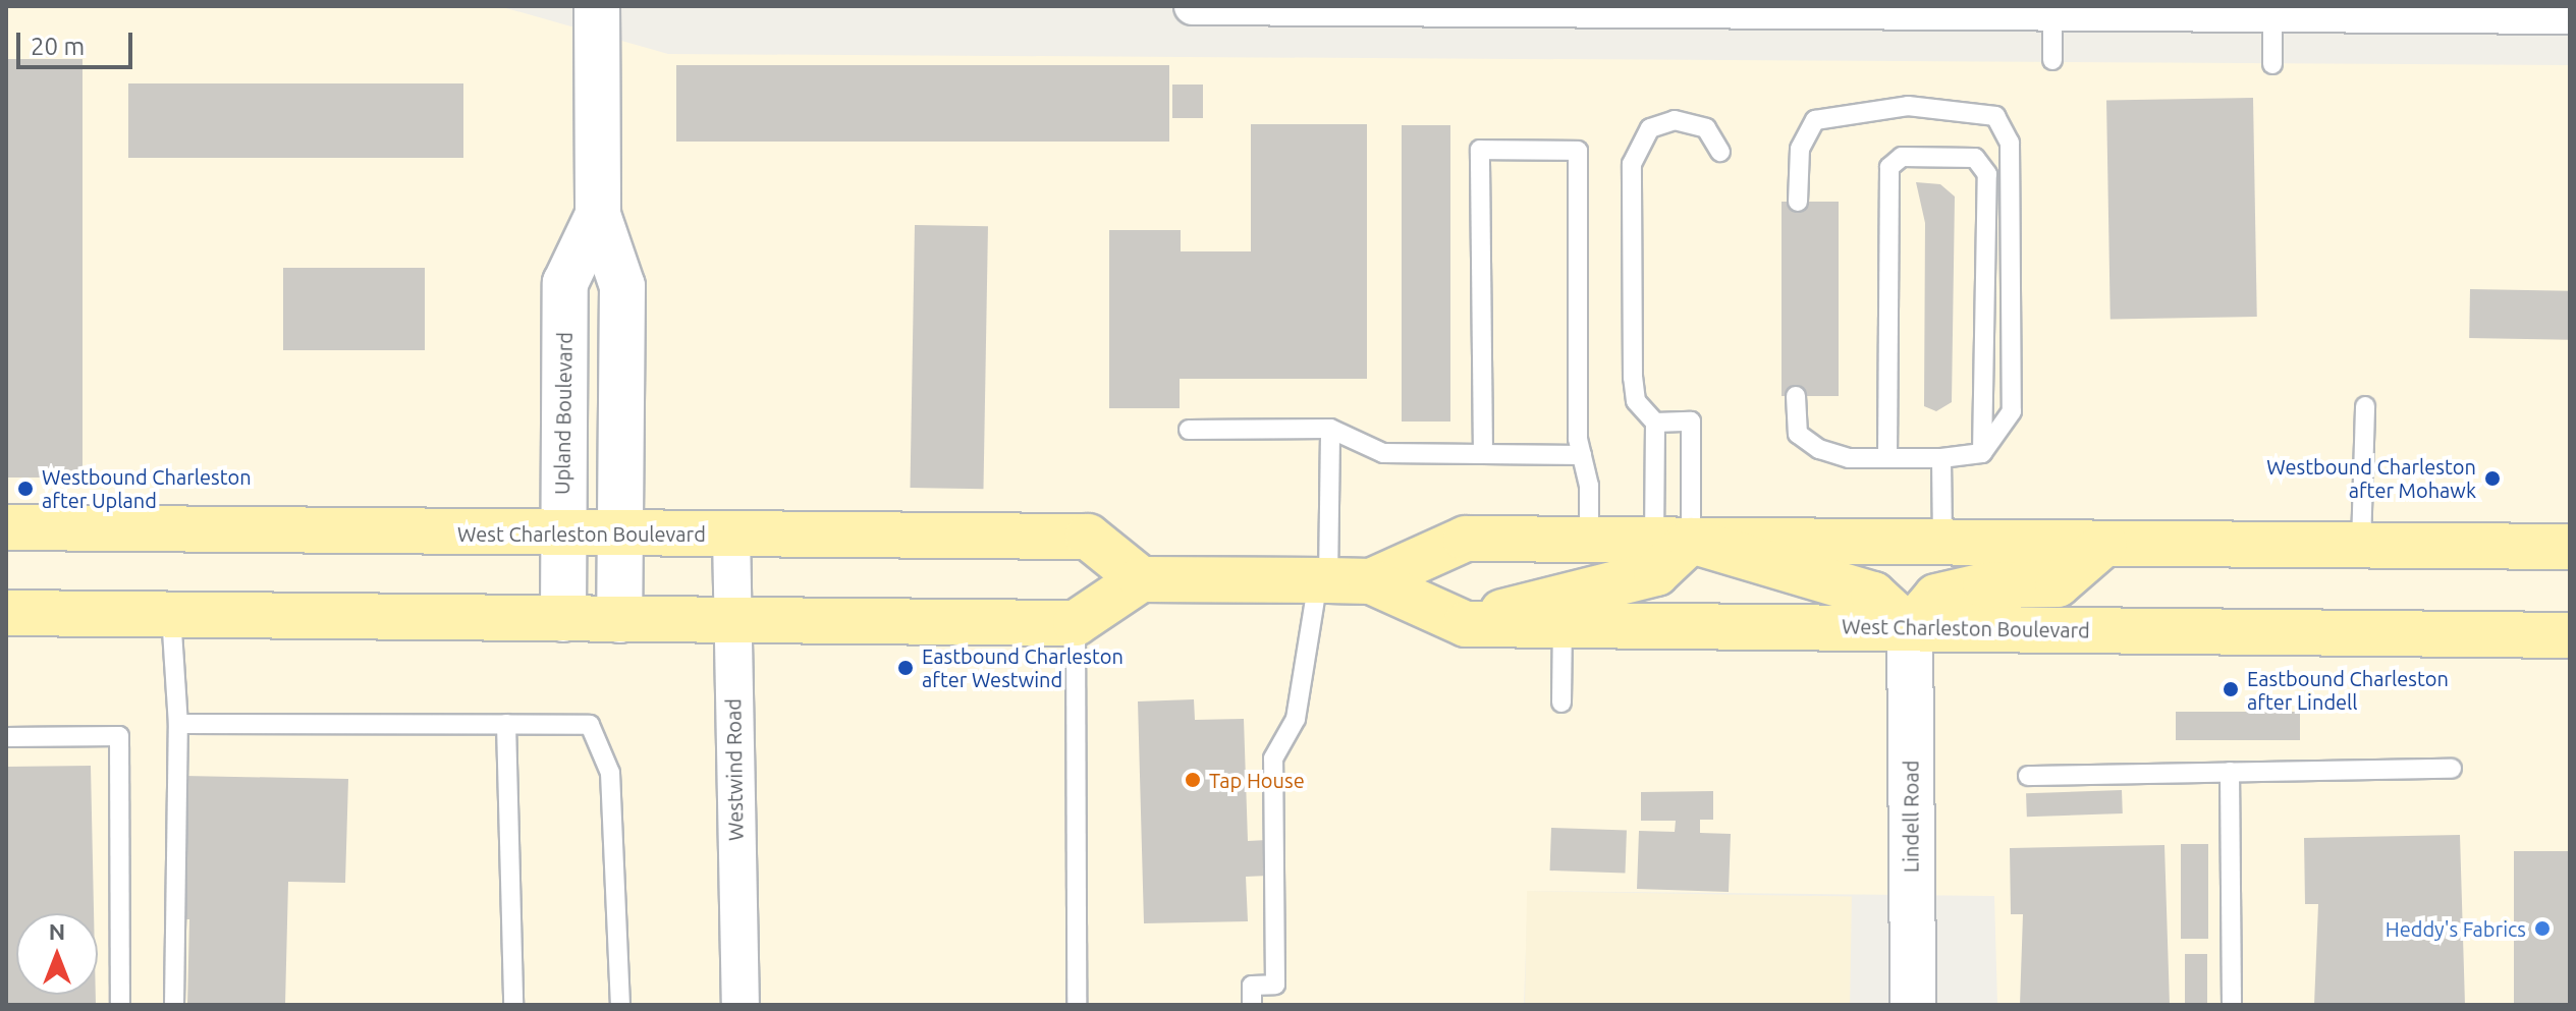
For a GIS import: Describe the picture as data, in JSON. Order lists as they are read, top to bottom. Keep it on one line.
{"streets":{"main road":["West Charleston Boulevard"],"street":["Upland Boulevard","Westwind Road","Lindell Road"]},"crossings":[["Upland Boulevard","West Charleston Boulevard"],["West Charleston Boulevard","Westwind Road"],["West Charleston Boulevard","Lindell Road"]],"places":["Westbound Charleston after Mohawk","Westbound Charleston after Upland","Eastbound Charleston after Westwind","Eastbound Charleston after Lindell","Tap House","Heddy's Fabrics"],"scale_bar":"20 m","north":"top"}
